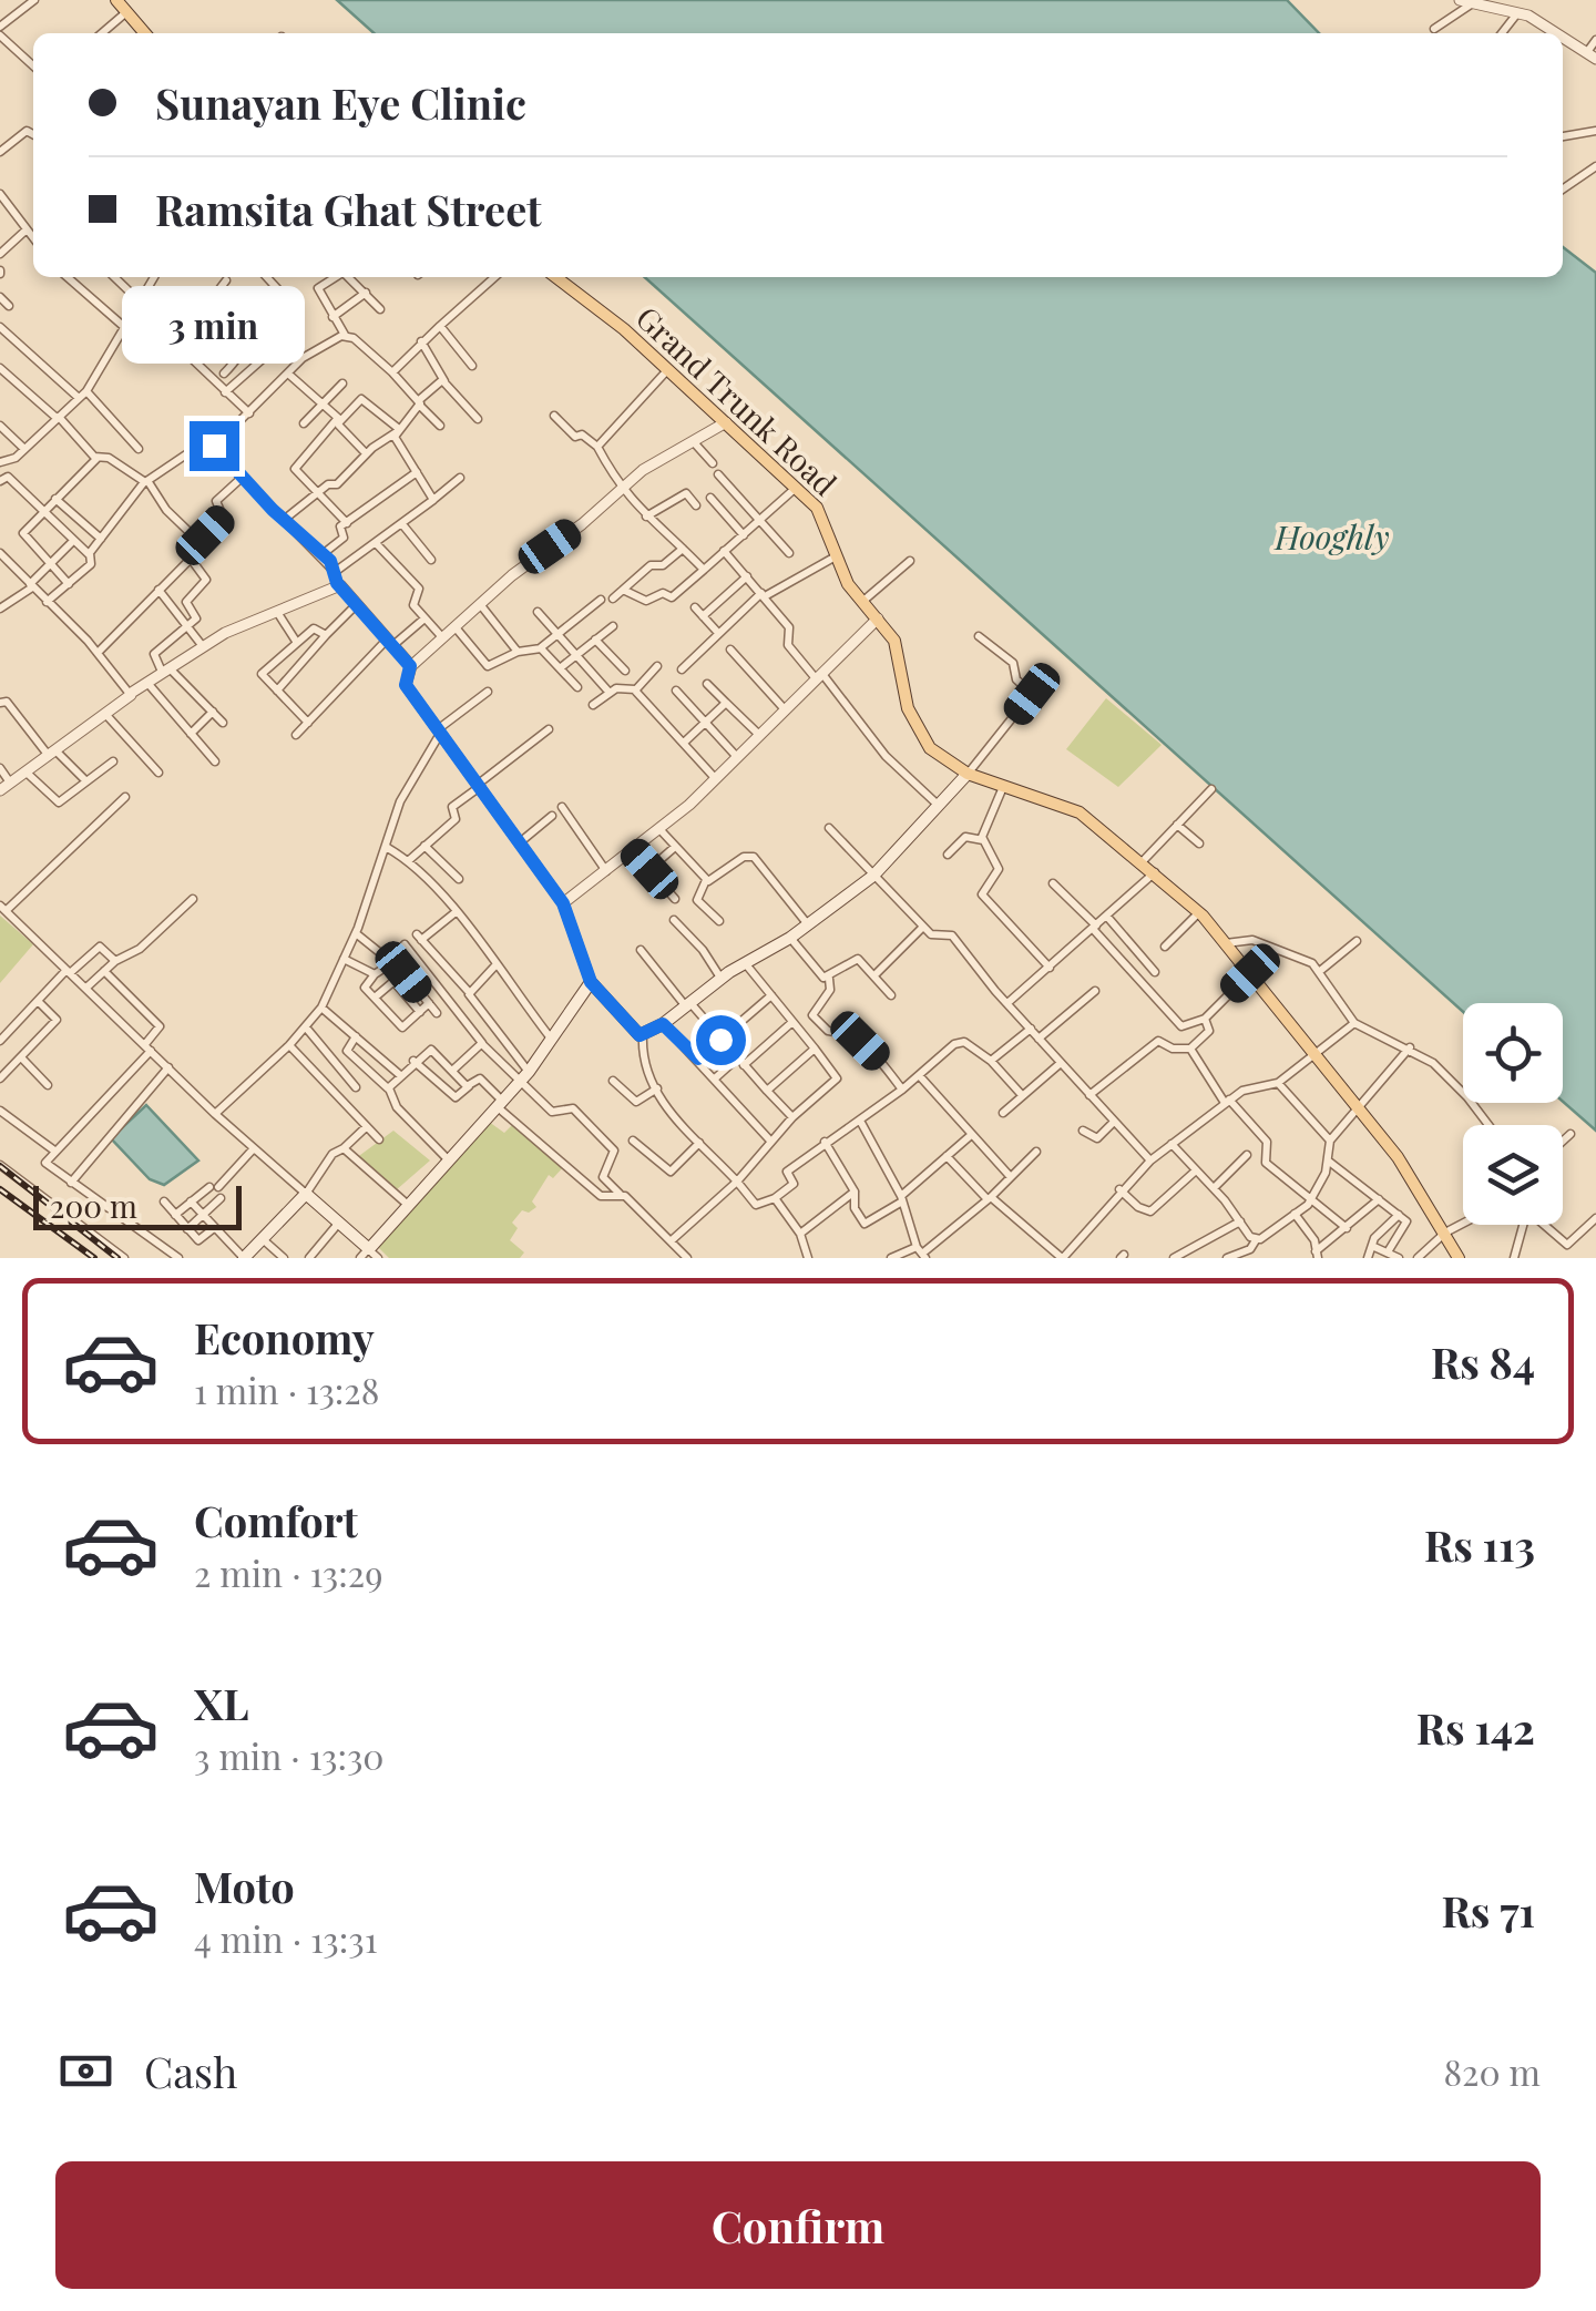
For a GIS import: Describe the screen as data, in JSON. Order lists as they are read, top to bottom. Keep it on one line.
{"streets":{"main road":["Grand Trunk Road"]},"water":["Hooghly"],"scale_bar":"200 m","page":{"banner":["Sunayan Eye Clinic","Ramsita Ghat Street"],"bubble":"3 min","scale":"200 m","list":[{"name":"Economy","note":"1 min · 13:28","value":"Rs 84"},{"name":"Comfort","note":"2 min · 13:29","value":"Rs 113"},{"name":"XL","note":"3 min · 13:30","value":"Rs 142"},{"name":"Moto","note":"4 min · 13:31","value":"Rs 71"}],"pay":["Cash","820 m"],"buttons":"Confirm"}}
